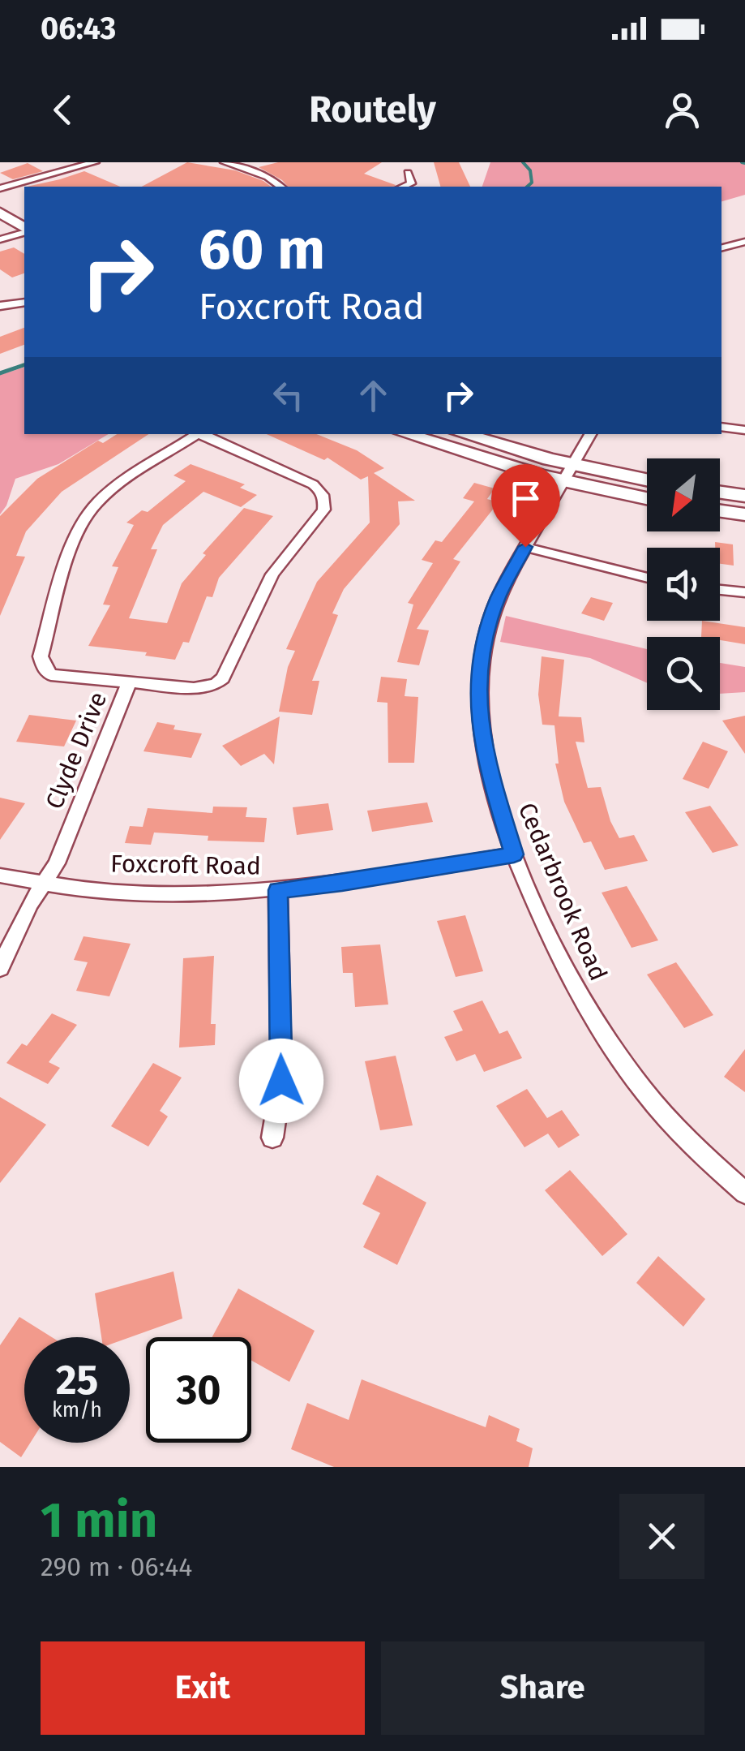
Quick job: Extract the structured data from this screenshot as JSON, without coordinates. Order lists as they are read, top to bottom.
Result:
{
  "streets": {
    "street": ["Clyde Drive", "Foxcroft Road", "Cedarbrook Road"]
  },
  "crossings": [
    ["Clyde Drive", "Foxcroft Road"],
    ["Foxcroft Road", "Cedarbrook Road"]
  ],
  "north": "bottom left",
  "page": {
    "status": "06:43",
    "header": "Routely",
    "turn": ["60 m", "Foxcroft Road"],
    "speed": "25 km/h",
    "limit": "30",
    "heading": ["1 min", "290 m · 06:44"],
    "buttons": ["Exit", "Share"]
  }
}
